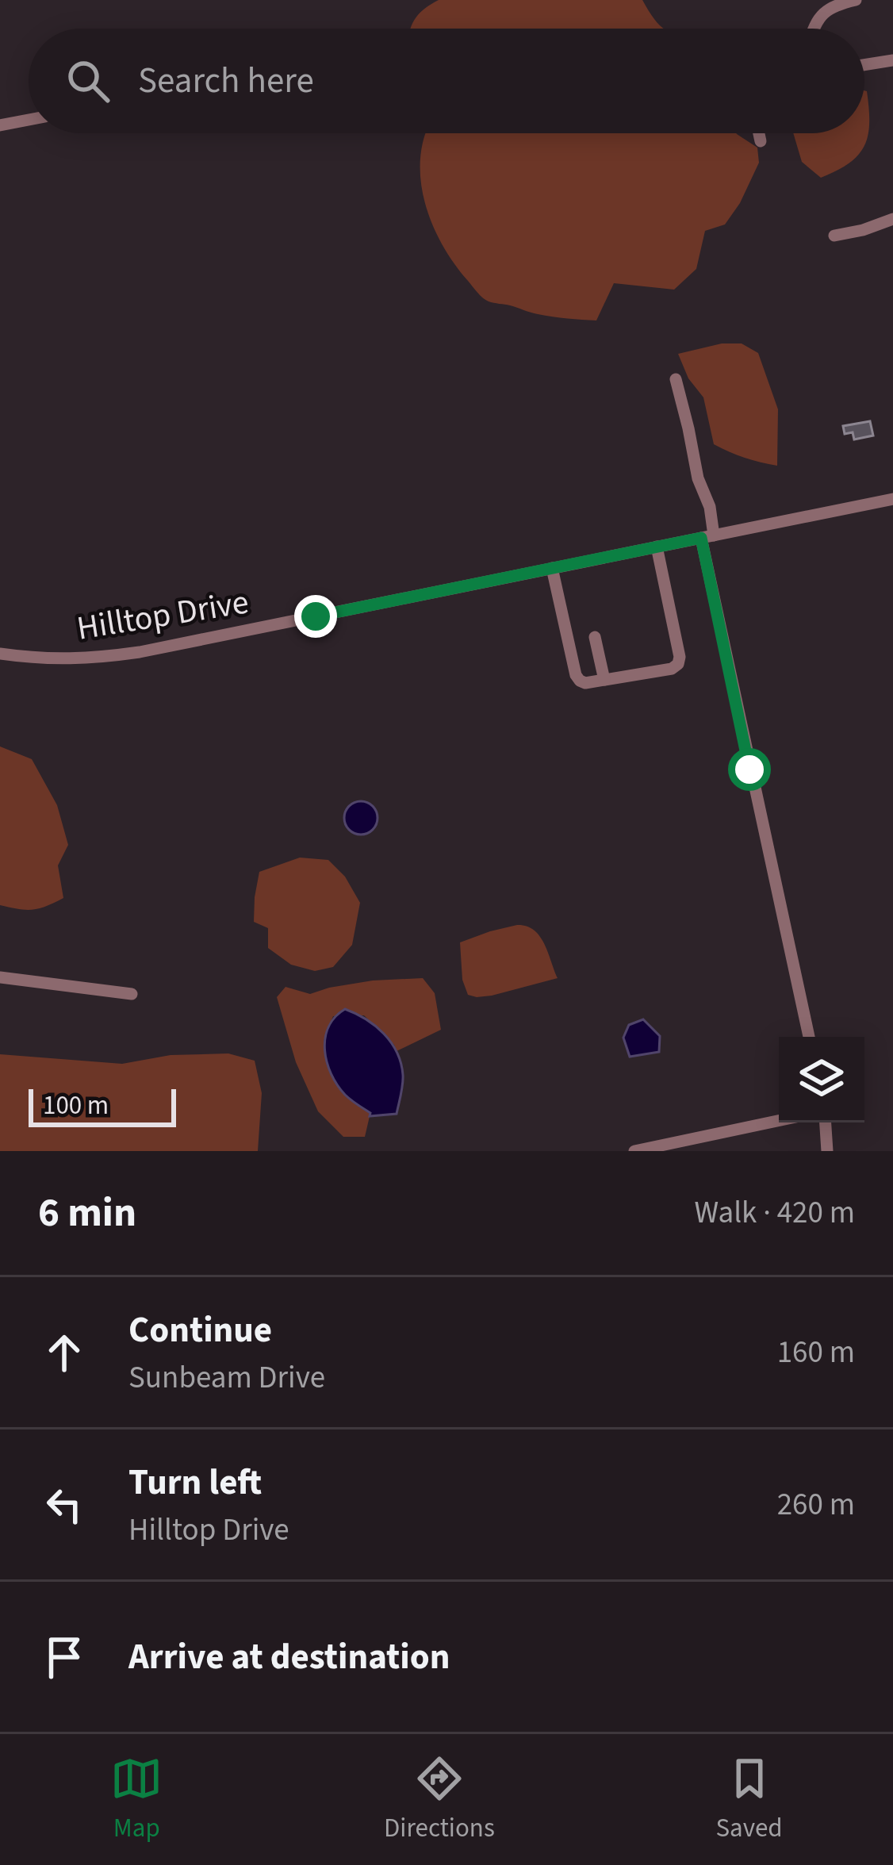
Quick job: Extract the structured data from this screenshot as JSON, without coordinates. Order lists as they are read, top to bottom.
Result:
{
  "streets": {
    "street": ["Hilltop Drive"]
  },
  "scale_bar": "100 m",
  "page": {
    "search": "Search here",
    "scale": "100 m",
    "heading": ["6 min", "Walk · 420 m"],
    "list": [
      ["Continue", "Sunbeam Drive", "160 m"],
      ["Turn left", "Hilltop Drive", "260 m"],
      "Arrive at destination"
    ],
    "nav": ["Map", "Directions", "Saved"]
  }
}
